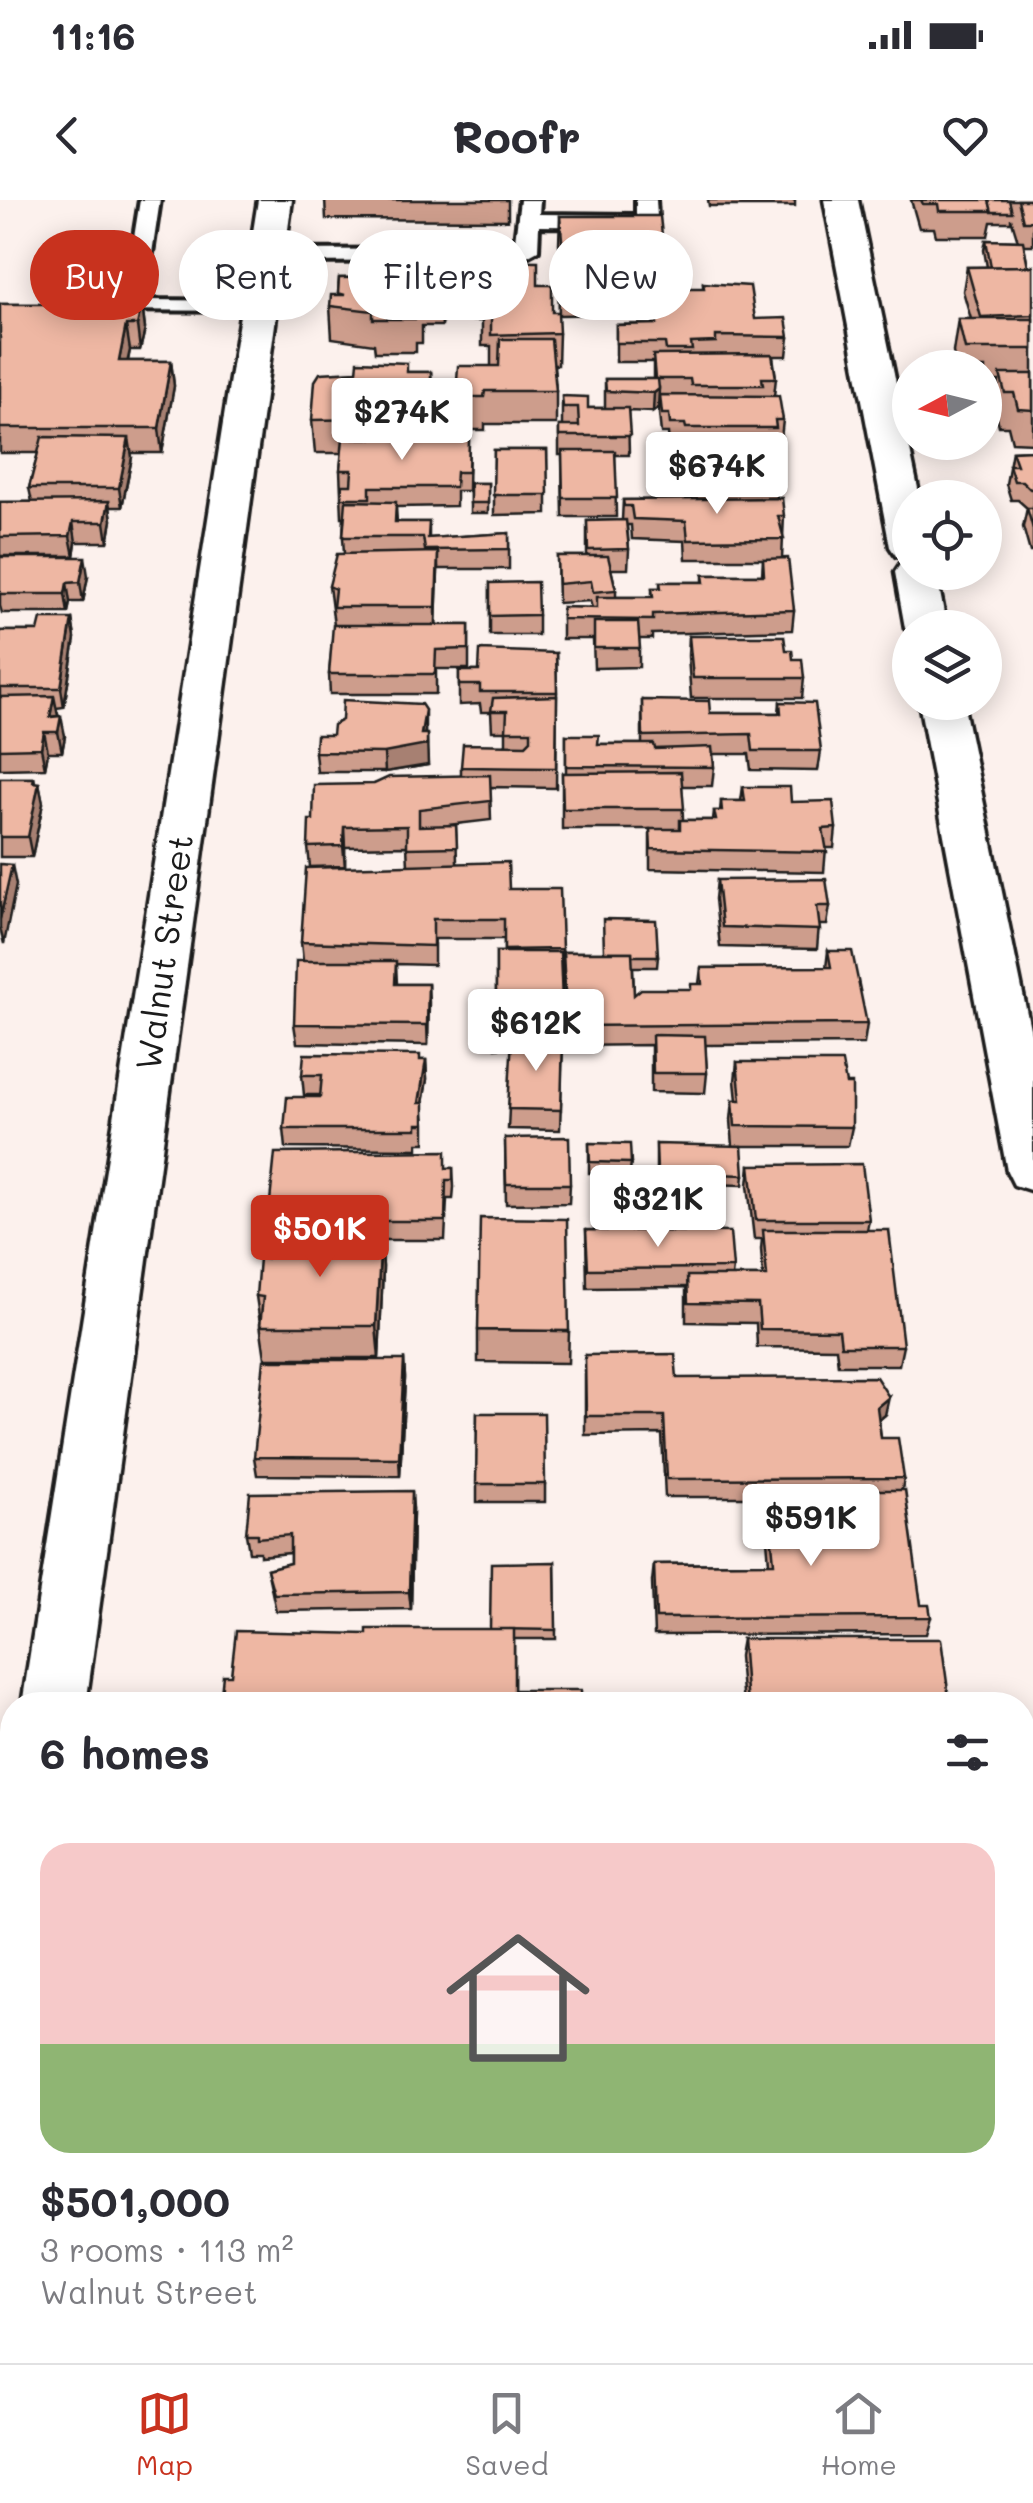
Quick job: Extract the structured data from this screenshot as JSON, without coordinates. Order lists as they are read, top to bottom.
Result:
{
  "streets": {
    "street": ["Walnut Street"]
  },
  "north": "left",
  "page": {
    "status": "11:16",
    "header": "Roofr",
    "chip": [
      "Buy",
      "Rent",
      "Filters",
      "New"
    ],
    "price": [
      "$274K",
      "$674K",
      "$612K",
      "$321K",
      "$501K",
      "$591K"
    ],
    "heading": "6 homes",
    "list": [
      {
        "name": "$501,000",
        "note": "3 rooms · 113 m² · Walnut Street"
      }
    ],
    "tabs": ["Map", "Saved", "Home"]
  }
}
